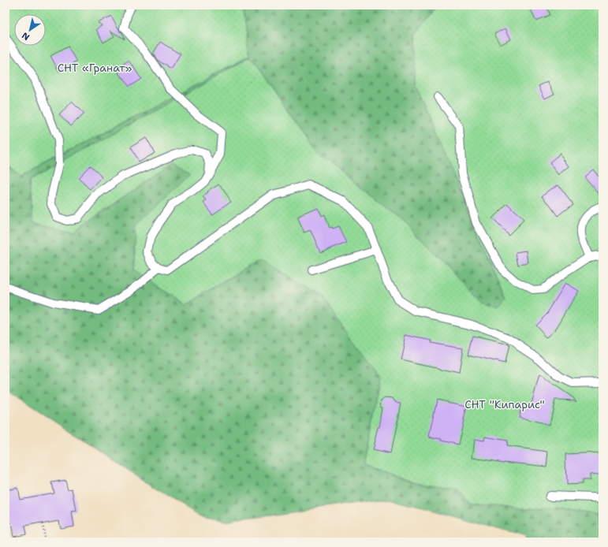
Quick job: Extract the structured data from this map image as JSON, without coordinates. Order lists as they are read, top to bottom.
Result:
{
  "parks": ["СНТ «Гранат»", "СНТ \"Кипарис\""],
  "north": "bottom left"
}
